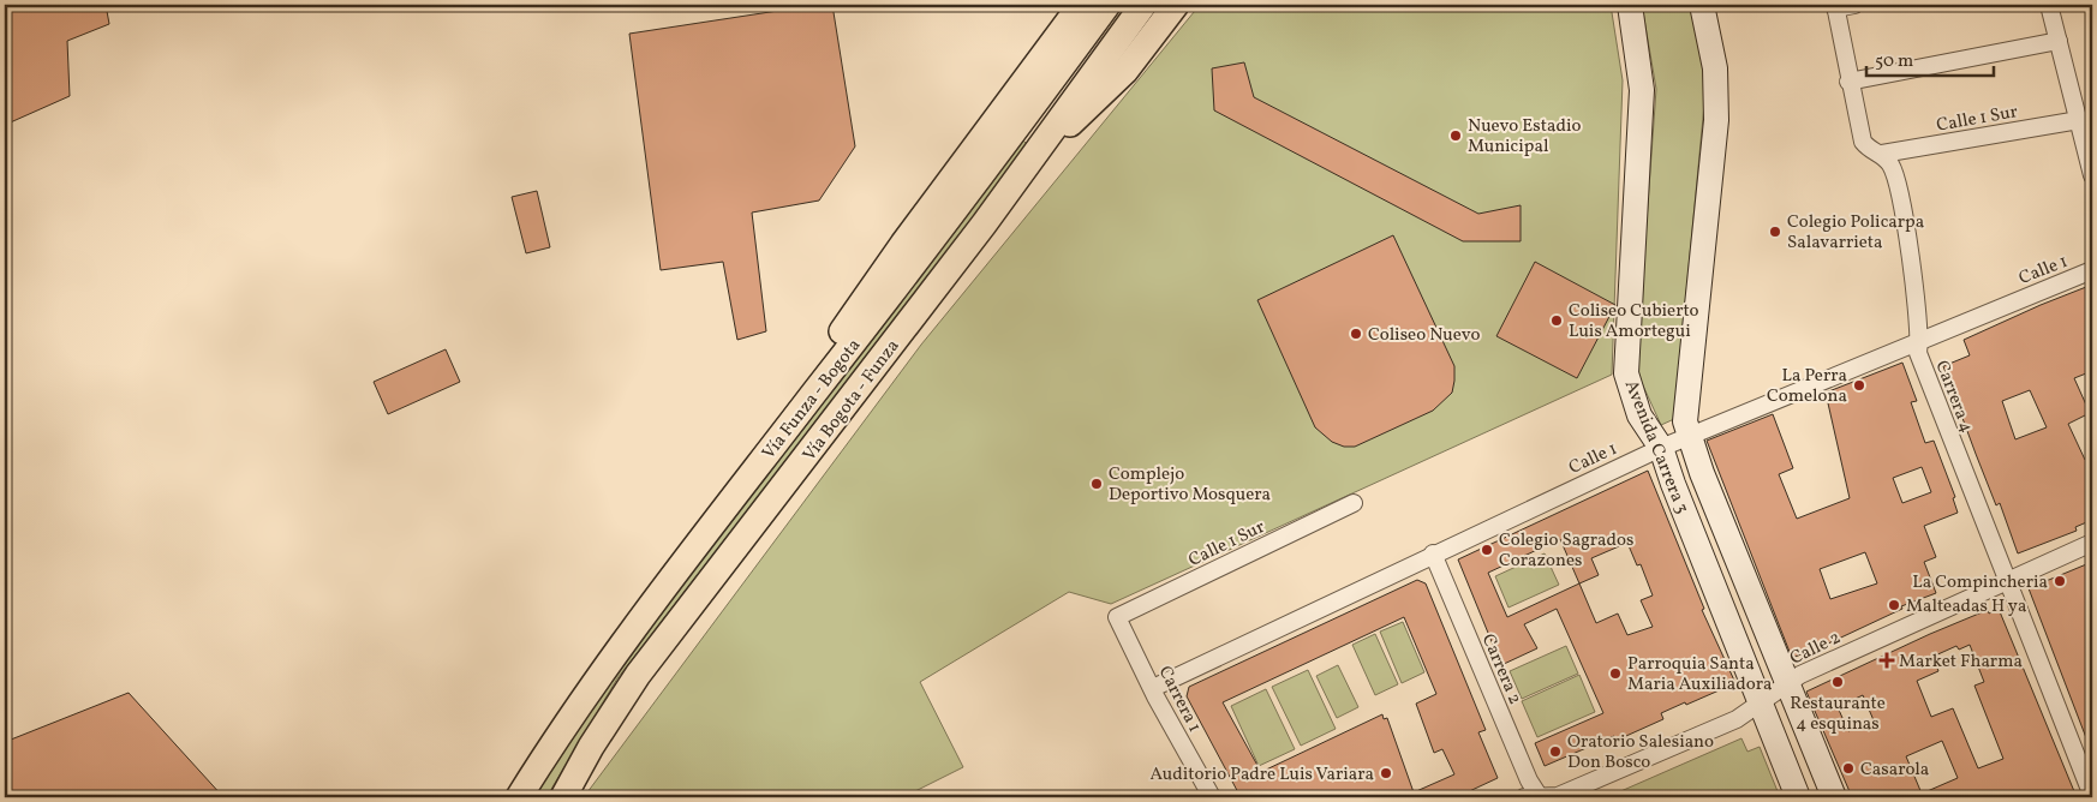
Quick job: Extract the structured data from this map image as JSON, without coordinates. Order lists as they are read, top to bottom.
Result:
{
  "streets": {
    "main road": ["Vía Funza - Bogota", "Vía Bogota - Funza", "Avenida Carrera 3"],
    "street": [
      "Calle 1 Sur",
      "Calle 1",
      "Carrera 4",
      "Calle 2",
      "Carrera 2",
      "Carrera 1"
    ]
  },
  "crossings": [
    ["Calle 1 Sur", "Carrera 4"],
    ["Calle 1 Sur", "Carrera 1"],
    ["Calle 1", "Carrera 4"],
    ["Calle 1", "Avenida Carrera 3"],
    ["Calle 1", "Carrera 2"],
    ["Calle 1", "Carrera 1"],
    ["Carrera 4", "Calle 2"],
    ["Avenida Carrera 3", "Calle 2"],
    ["Calle 2", "Carrera 2"]
  ],
  "places": {
    "other": [
      "Nuevo Estadio Municipal",
      "Colegio Policarpa Salavarrieta",
      "Coliseo Cubierto Luis Amortegui",
      "Coliseo Nuevo",
      "La Perra Comelona",
      "Complejo Deportivo Mosquera",
      "Colegio Sagrados Corazones",
      "La Compincheria",
      "Malteadas H ya",
      "Parroquia Santa Maria Auxiliadora",
      "Restaurante 4 esquinas",
      "Oratorio Salesiano Don Bosco",
      "Casarola",
      "Auditorio Padre Luis Variara"
    ],
    "health": ["Market Fharma"]
  },
  "scale_bar": "50 m"
}
